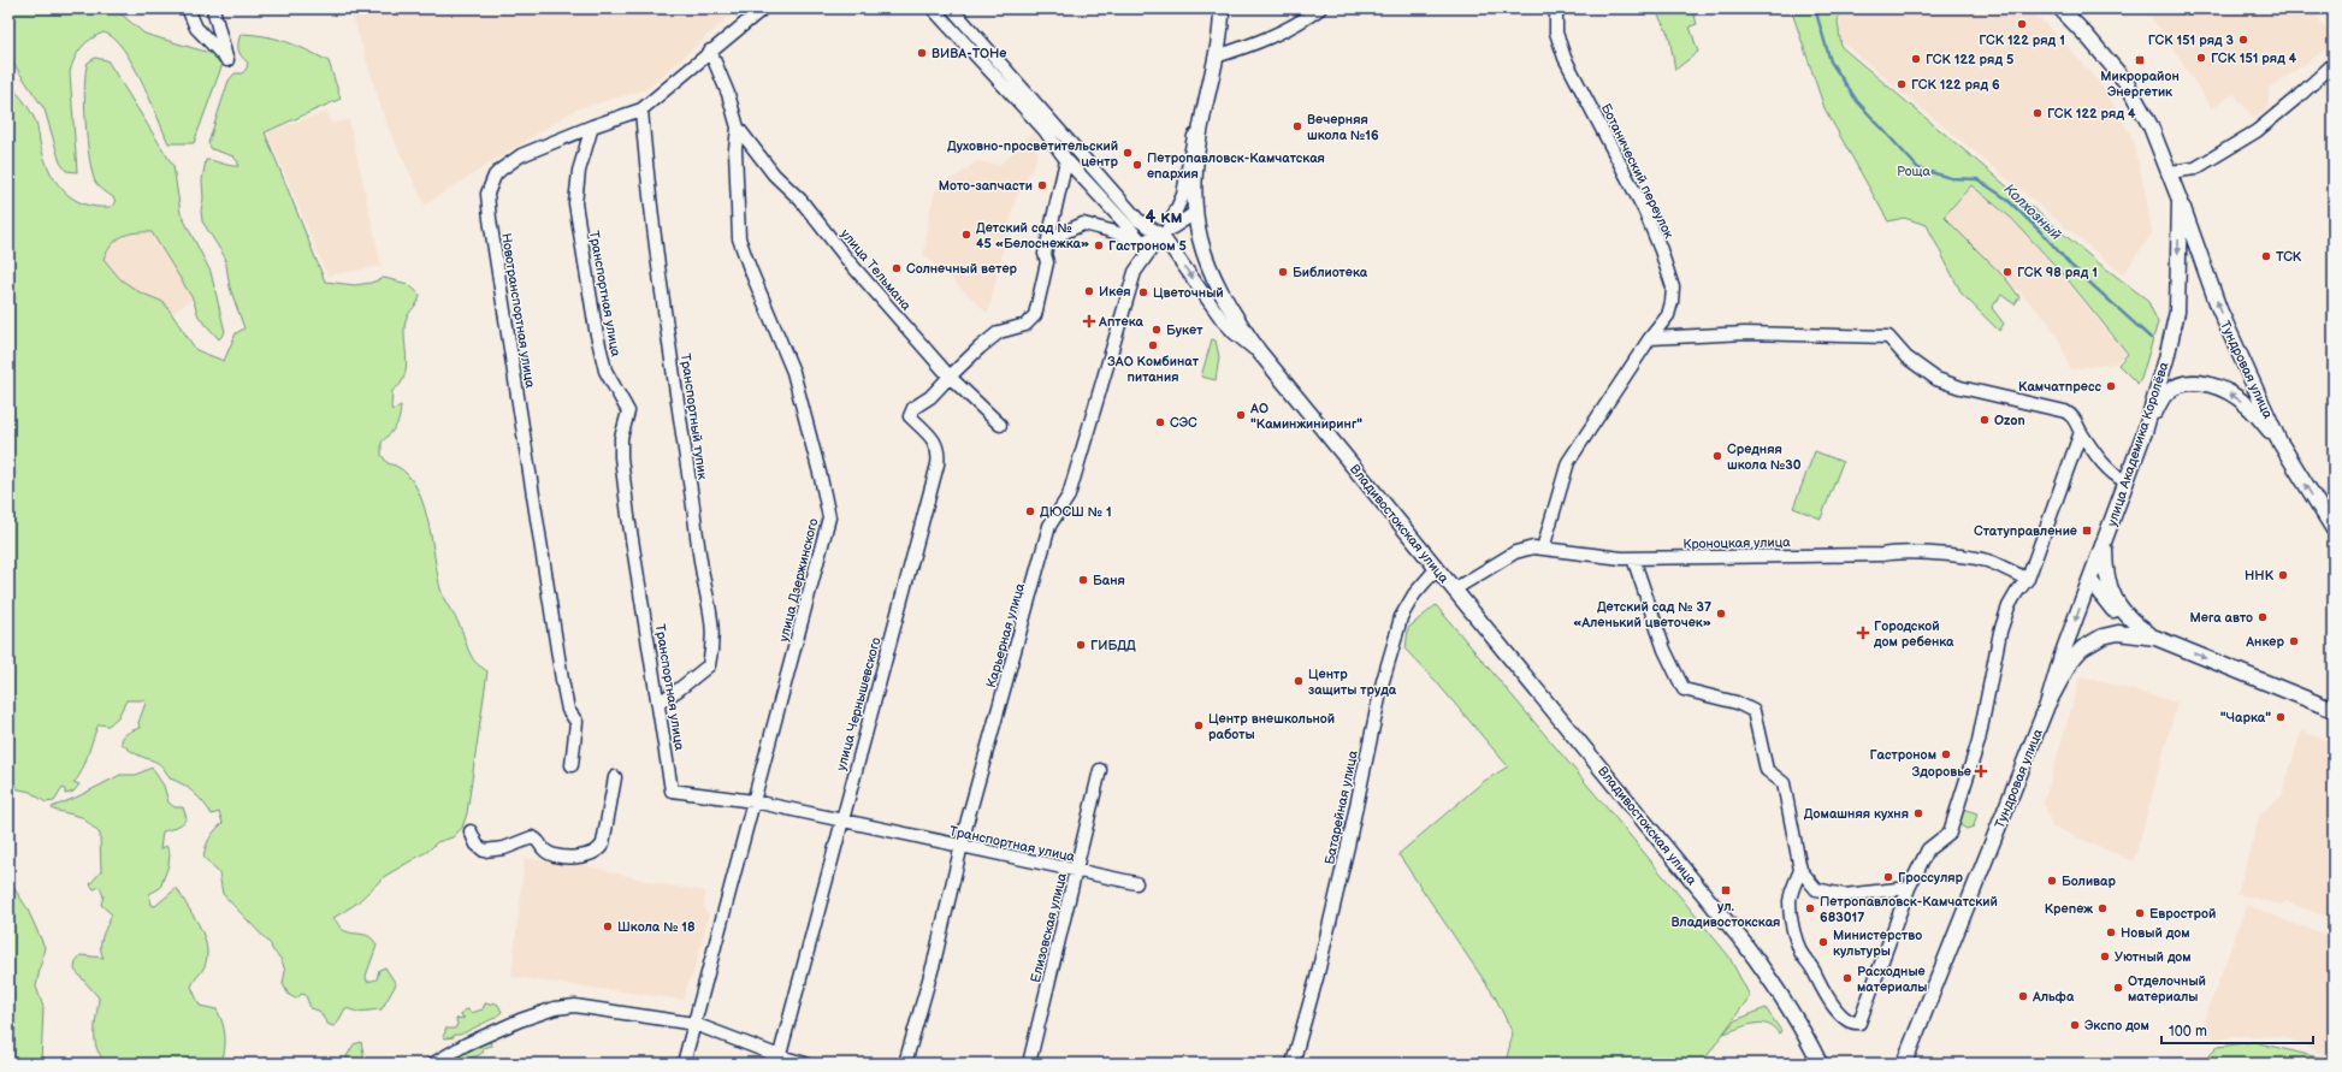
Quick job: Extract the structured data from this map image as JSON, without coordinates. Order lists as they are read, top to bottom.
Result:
{
  "streets": {
    "main road": ["Тундровая улица", "улица Академика Королёва", "Владивостокская улица"],
    "street": [
      "Ботанический переулок",
      "улица Тельмана",
      "Транспортная улица",
      "Новотранспортная улица",
      "Транспортный тупик",
      "Кроноцкая улица",
      "улица Дзержинского",
      "Карьерная улица",
      "улица Чернышевского",
      "Батарейная улица",
      "Елизовская улица"
    ]
  },
  "crossings": [
    ["Ботанический переулок", "Кроноцкая улица"],
    ["улица Тельмана", "улица Дзержинского"],
    ["улица Тельмана", "улица Чернышевского"],
    ["Транспортная улица", "Новотранспортная улица"],
    ["Транспортная улица", "Транспортный тупик"],
    ["Транспортная улица", "улица Дзержинского"],
    ["Транспортная улица", "Карьерная улица"],
    ["Транспортная улица", "улица Чернышевского"],
    ["Транспортная улица", "Елизовская улица"],
    ["Новотранспортная улица", "Транспортный тупик"],
    ["Новотранспортная улица", "улица Дзержинского"],
    ["Тундровая улица", "улица Академика Королёва"],
    ["Владивостокская улица", "Кроноцкая улица"],
    ["Владивостокская улица", "Карьерная улица"],
    ["Владивостокская улица", "Батарейная улица"]
  ],
  "one_way": ["улица Академика Королёва"],
  "districts": ["4 км"],
  "water": ["Колхозный"],
  "parks": ["Роща"],
  "places": {
    "other": [
      "ГСК 122 ряд 1",
      "ГСК 151 ряд 3",
      "ВИВА-ТОНе",
      "ГСК 151 ряд 4",
      "ГСК 122 ряд 5",
      "ГСК 122 ряд 6",
      "ГСК 122 ряд 4",
      "Вечерняя школа №16",
      "Духовно-просветительский центр",
      "Петропавловск-Камчатская епархия",
      "Мото-запчасти",
      "Детский сад № 45 «Белоснежка»",
      "Гастроном 5",
      "ТСК",
      "Солнечный ветер",
      "Библиотека",
      "ГСК 98 ряд 1",
      "Икея",
      "Цветочный",
      "Букет",
      "ЗАО Комбинат питания",
      "Камчатпресс",
      "АО \"Каминжиниринг\"",
      "Ozon",
      "СЭС",
      "Средняя школа №30",
      "ДЮСШ № 1",
      "ННК",
      "Баня",
      "Детский сад № 37 «Аленький цветочек»",
      "Мега авто",
      "Анкер",
      "ГИБДД",
      "Центр защиты труда",
      "\"Чарка\"",
      "Центр внешкольной работы",
      "Гастроном",
      "Домашняя кухня",
      "Гроссуляр",
      "Боливар",
      "Петропавловск-Камчатский 683017",
      "Крепеж",
      "Еврострой",
      "Школа № 18",
      "Новый дом",
      "Министерство культуры",
      "Уютный дом",
      "Расходные материалы",
      "Отделочный материалы",
      "Альфа",
      "Экспо дом"
    ],
    "transit": ["Микрорайон Энергетик", "Статуправление", "ул. Владивостокская"],
    "health": ["Аптека", "Городской дом ребенка", "Здоровье"]
  },
  "scale_bar": "100 m"
}
